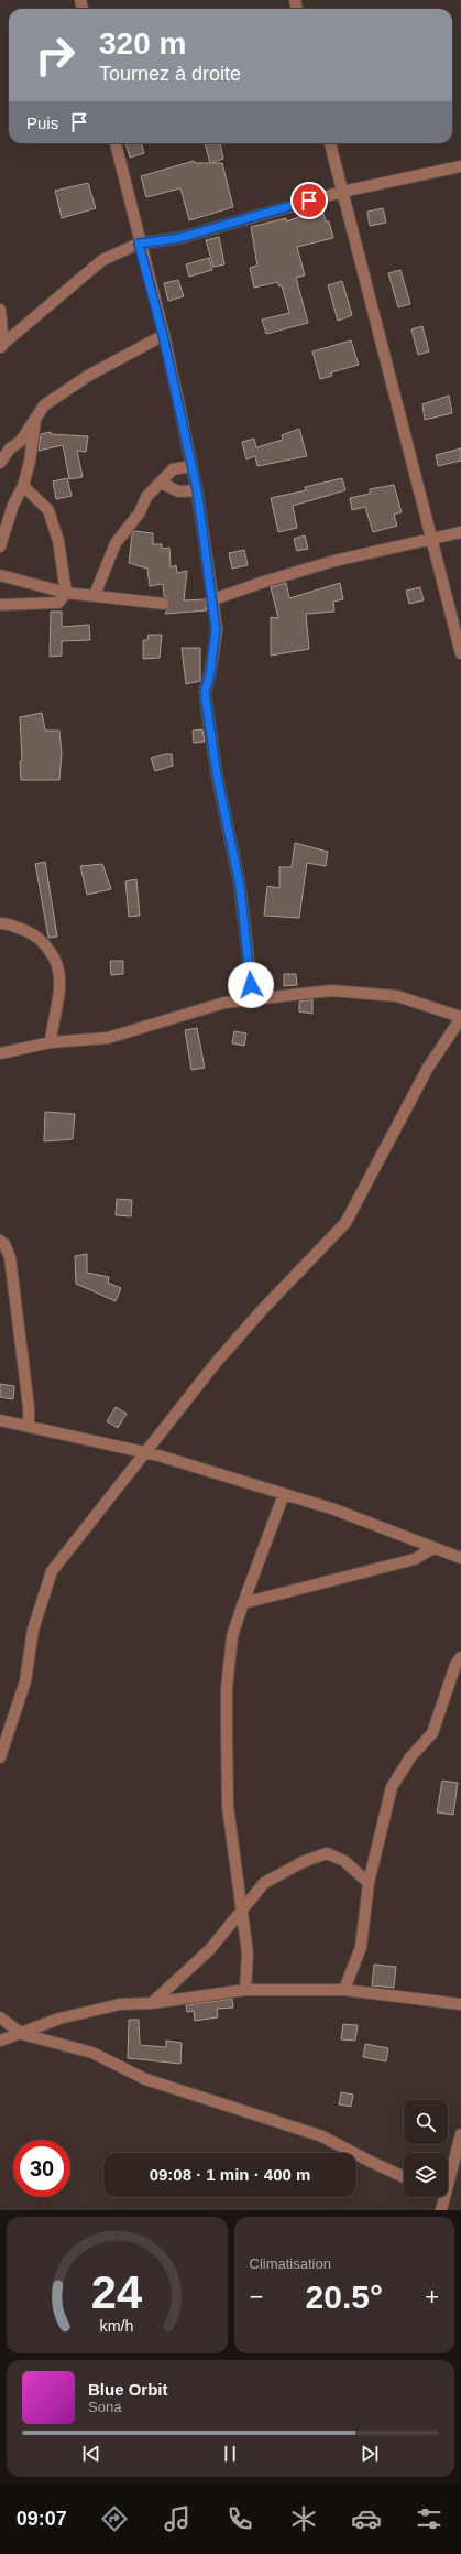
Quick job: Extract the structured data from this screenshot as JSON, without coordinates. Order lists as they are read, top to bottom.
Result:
{
  "page": {
    "turn": ["320 m", "Tournez à droite"],
    "then": "Puis",
    "limit": "30",
    "trip": "09:08 · 1 min · 400 m",
    "tile": "Climatisation",
    "heat": ["−", "20.5°", "+"],
    "song": ["Blue Orbit", "Sona"],
    "tabs": "09:07",
    "gauge": ["24", "km/h"]
  }
}
